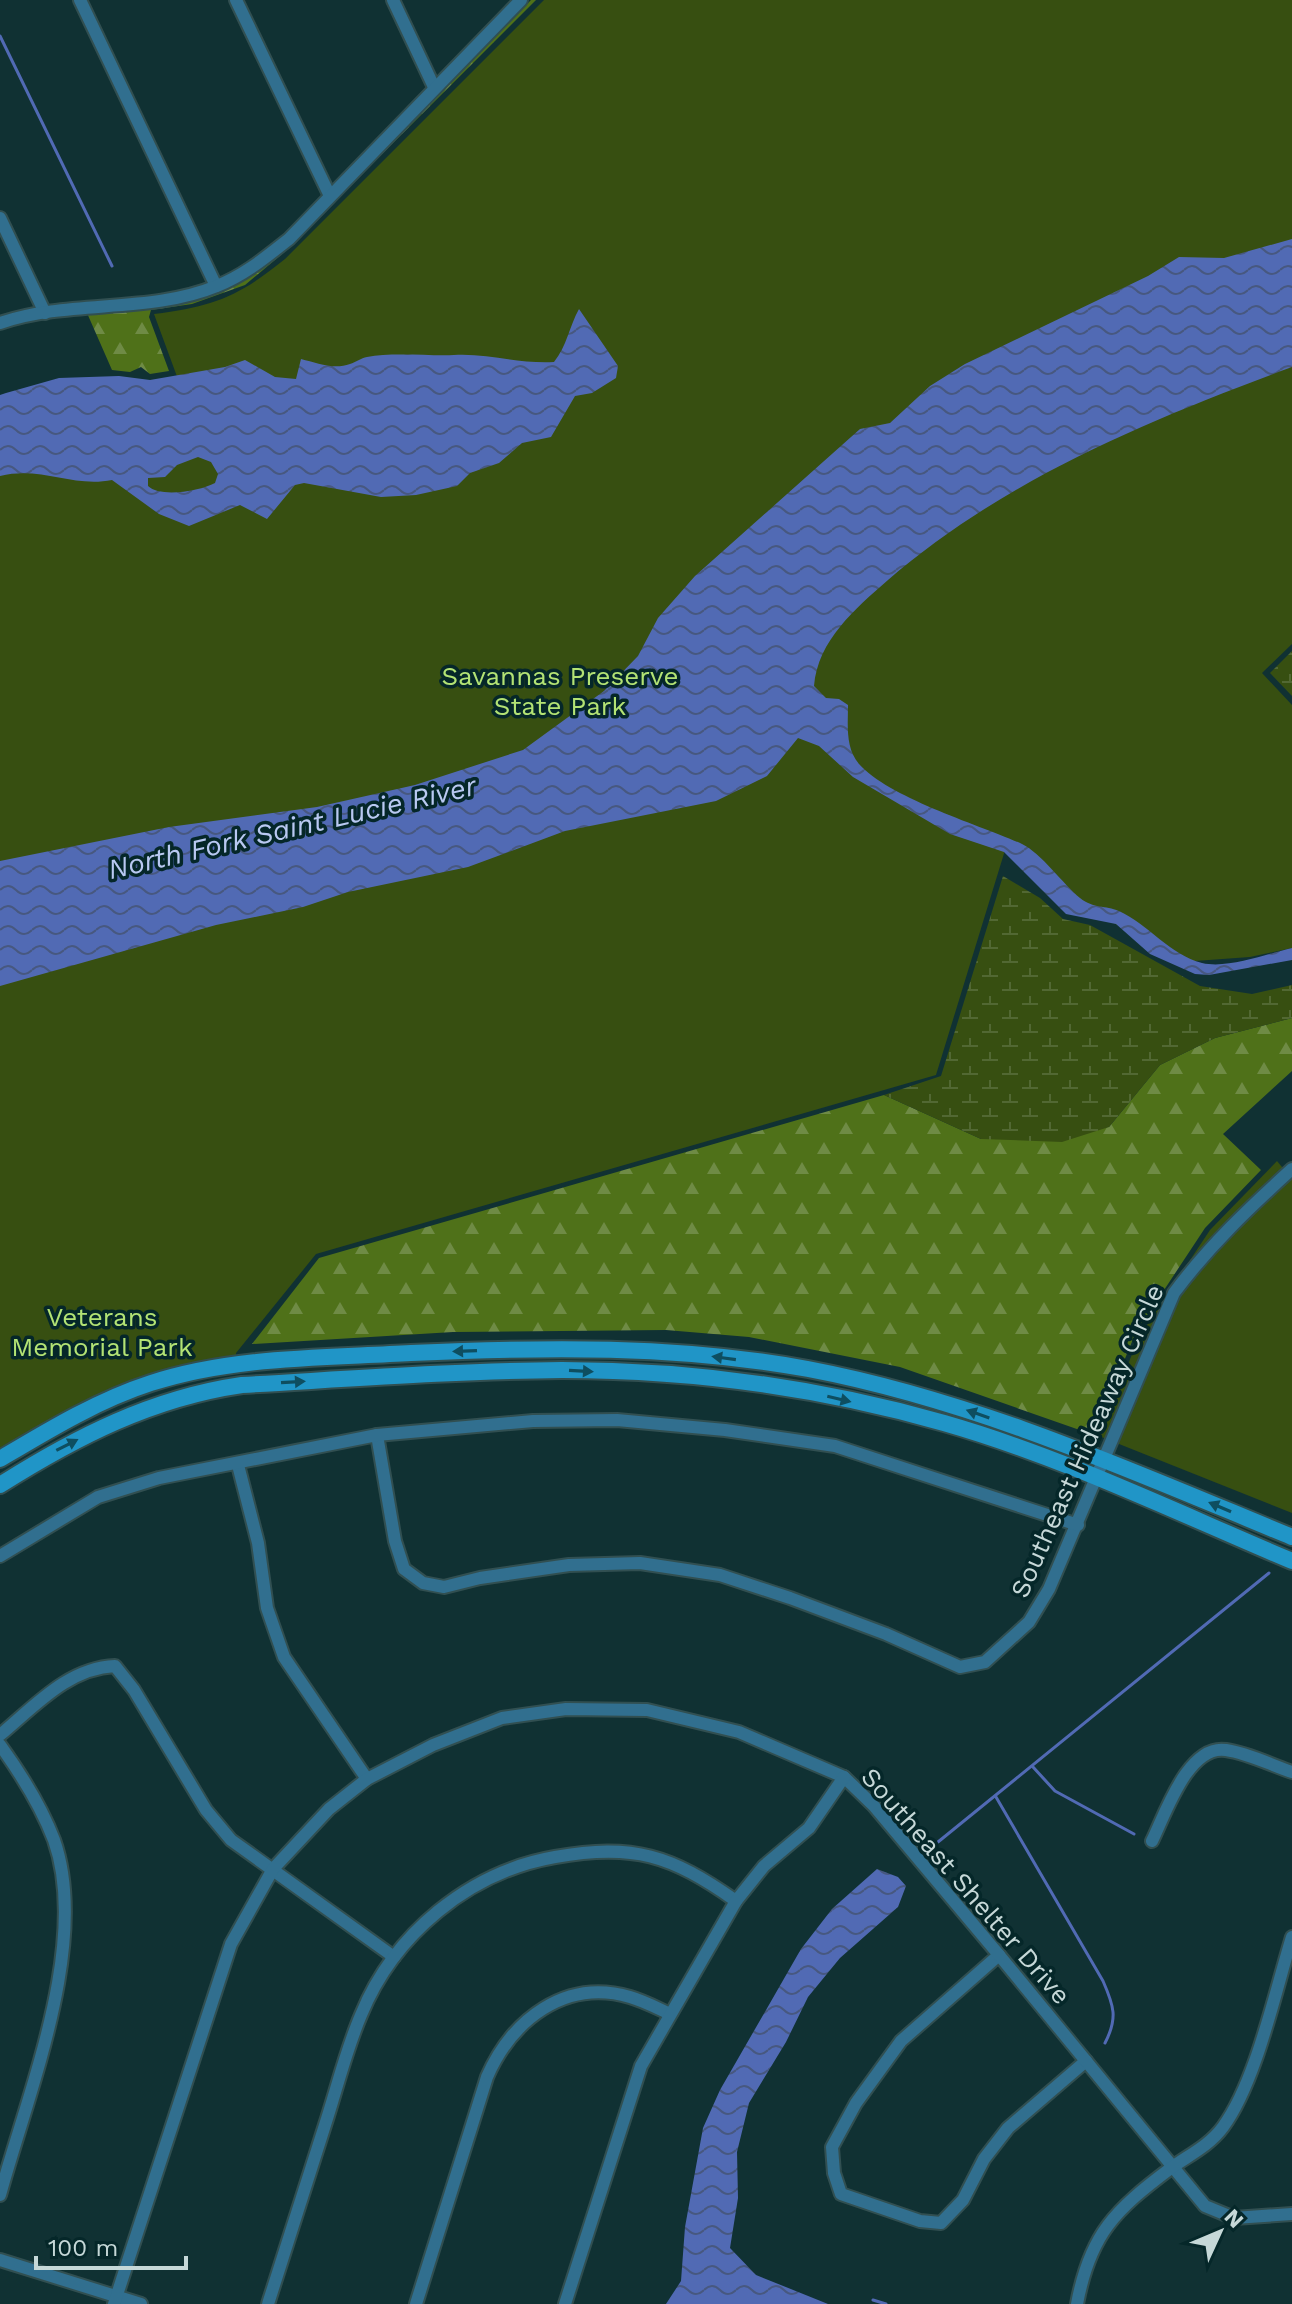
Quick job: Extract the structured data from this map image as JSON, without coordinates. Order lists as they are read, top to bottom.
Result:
{
  "streets": {
    "street": ["Southeast Hideaway Circle", "Southeast Shelter Drive"]
  },
  "water": ["North Fork Saint Lucie River"],
  "parks": ["Savannas Preserve State Park", "Veterans Memorial Park"],
  "scale_bar": "100 m",
  "north": "top right"
}
